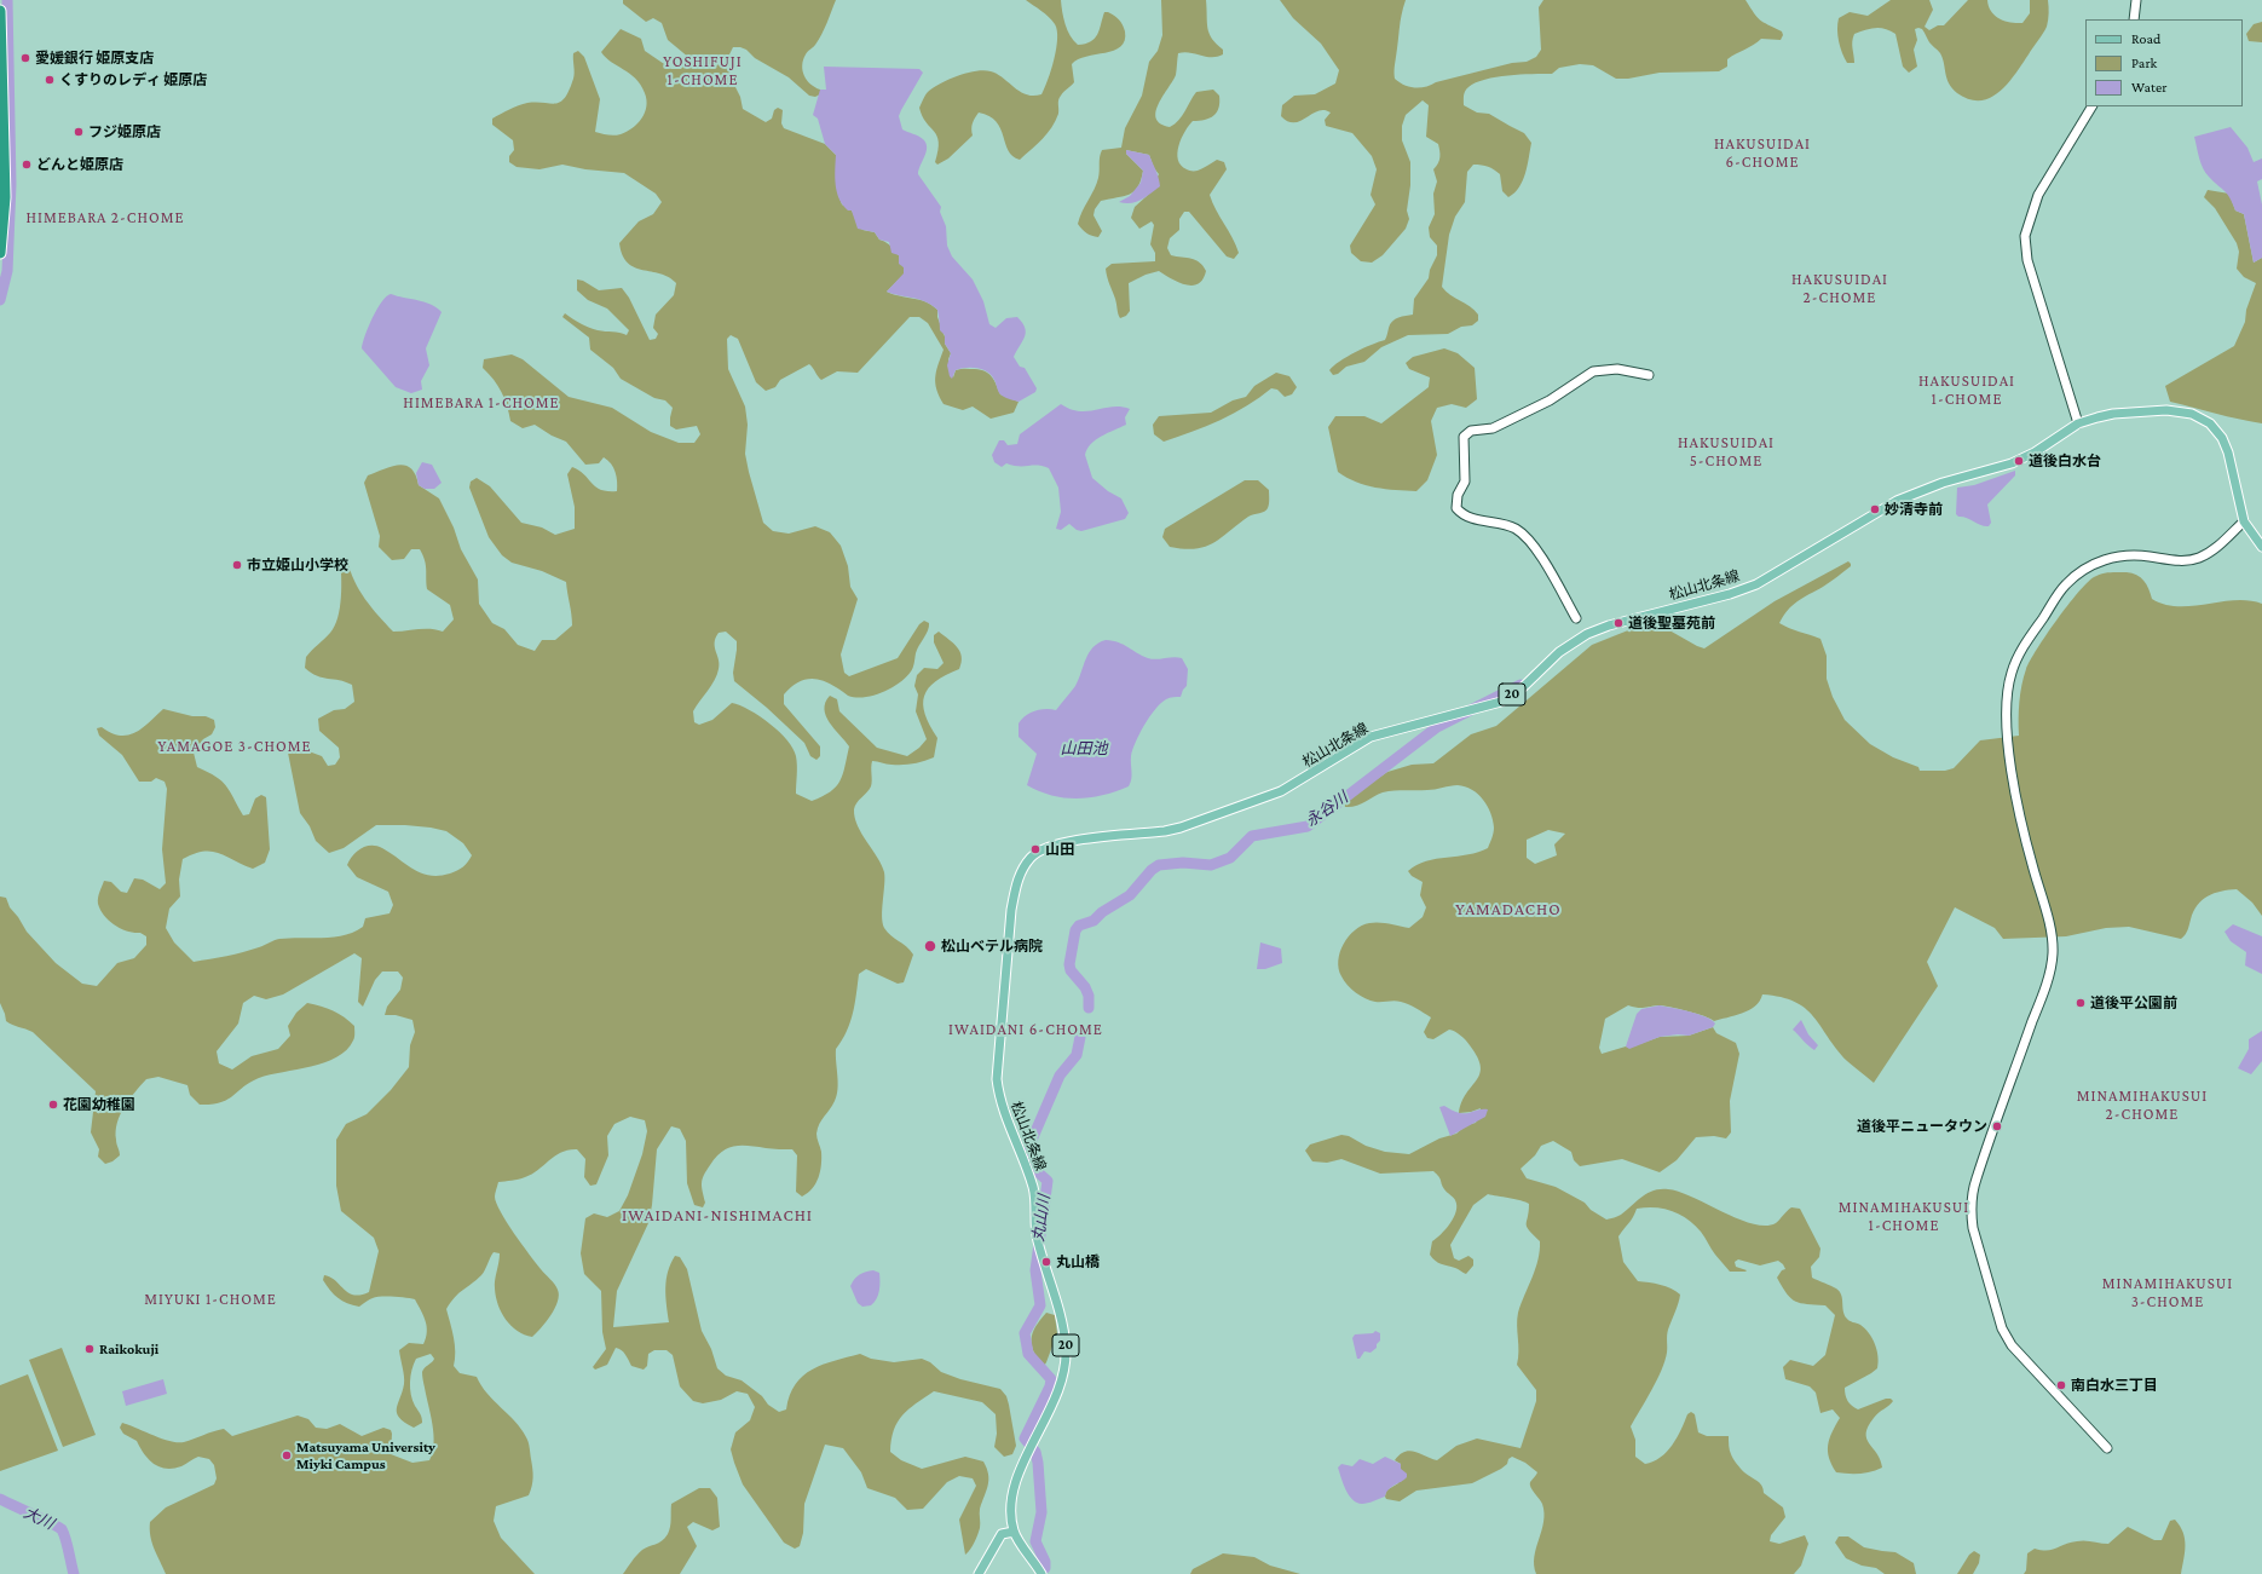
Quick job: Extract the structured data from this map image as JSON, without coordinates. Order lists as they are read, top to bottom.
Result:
{
  "streets": {
    "main road": ["松山北条線", "20"]
  },
  "districts": [
    "YOSHIFUJI 1-CHOME",
    "HAKUSUIDAI 6-CHOME",
    "HIMEBARA 2-CHOME",
    "HAKUSUIDAI 2-CHOME",
    "HAKUSUIDAI 1-CHOME",
    "HIMEBARA 1-CHOME",
    "HAKUSUIDAI 5-CHOME",
    "YAMAGOE 3-CHOME",
    "YAMADACHO",
    "IWAIDANI 6-CHOME",
    "MINAMIHAKUSUI 2-CHOME",
    "MINAMIHAKUSUI 1-CHOME",
    "IWAIDANI-NISHIMACHI",
    "MINAMIHAKUSUI 3-CHOME",
    "MIYUKI 1-CHOME"
  ],
  "water": [
    "山田池",
    "永谷川",
    "丸山川",
    "大川"
  ],
  "places": [
    "愛媛銀行 姫原支店",
    "くすりのレディ 姫原店",
    "フジ姫原店",
    "どんと姫原店",
    "道後白水台",
    "妙清寺前",
    "市立姫山小学校",
    "道後聖墓苑前",
    "山田",
    "松山ベテル病院",
    "道後平公園前",
    "花園幼稚園",
    "道後平ニュータウン",
    "丸山橋",
    "Raikokuji",
    "南白水三丁目",
    "Matsuyama University Miyki Campus"
  ],
  "legend": ["Road", "Park", "Water"]
}
